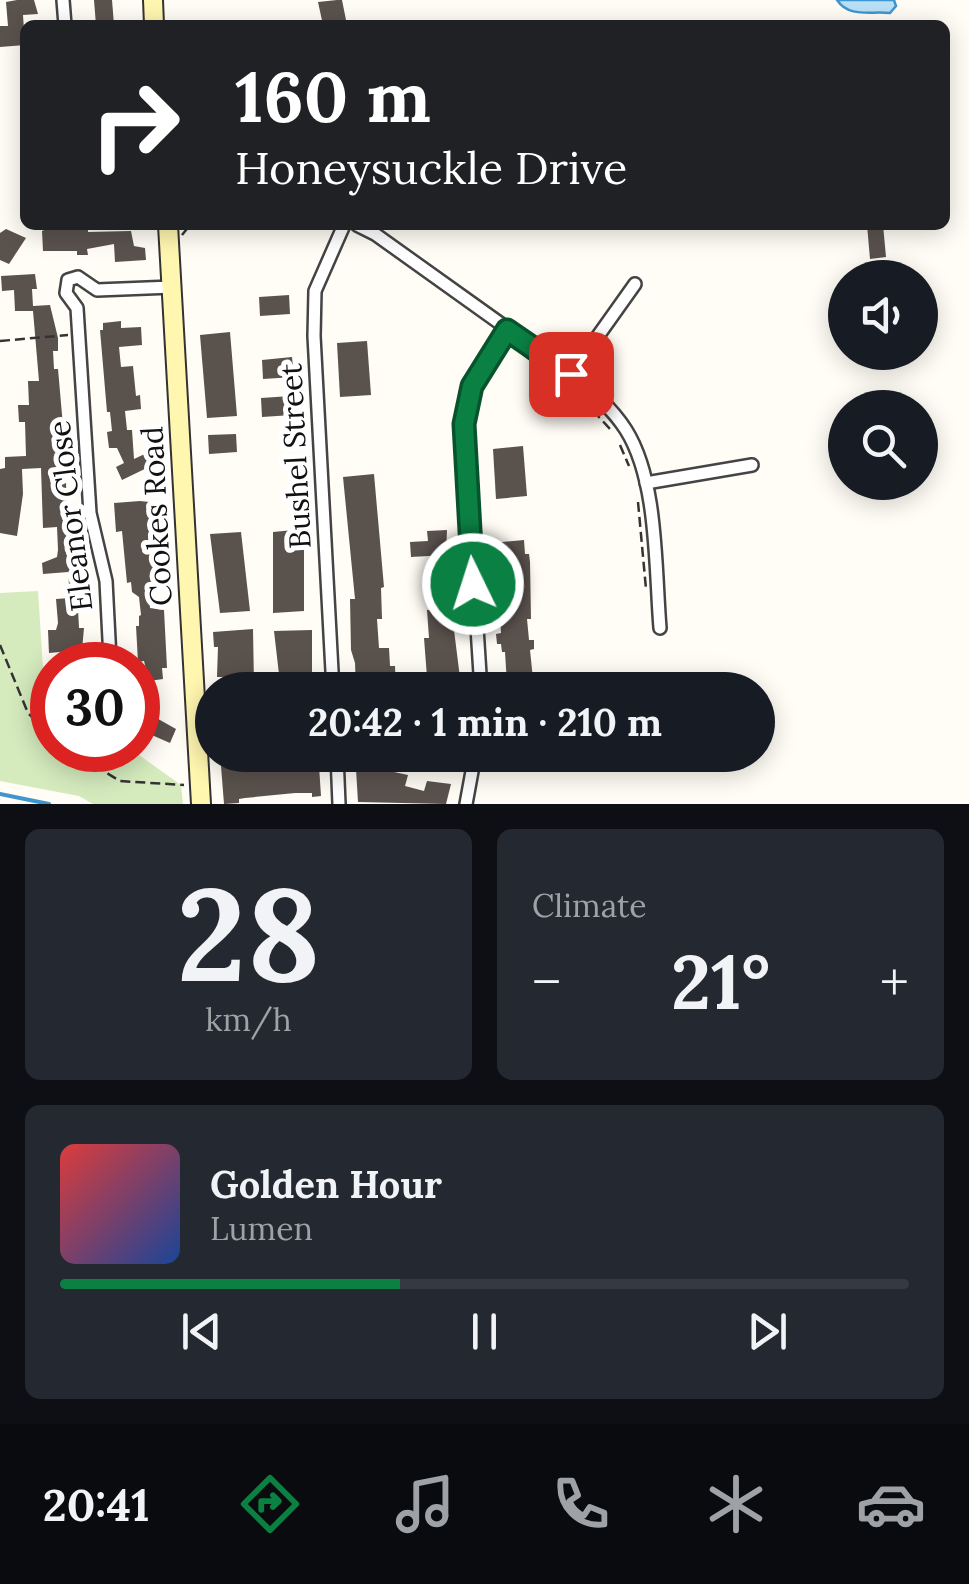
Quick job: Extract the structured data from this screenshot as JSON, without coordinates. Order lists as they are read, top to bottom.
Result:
{
  "streets": {
    "street": ["Bushel Street", "Eleanor Close", "Cookes Road"]
  },
  "crossings": [
    ["Eleanor Close", "Cookes Road"]
  ],
  "page": {
    "turn": ["160 m", "Honeysuckle Drive"],
    "limit": "30",
    "trip": "20:42 · 1 min · 210 m",
    "tile": [
      ["28", "km/h"],
      "Climate"
    ],
    "heat": ["−", "21°", "+"],
    "song": ["Golden Hour", "Lumen"],
    "tabs": "20:41"
  }
}
